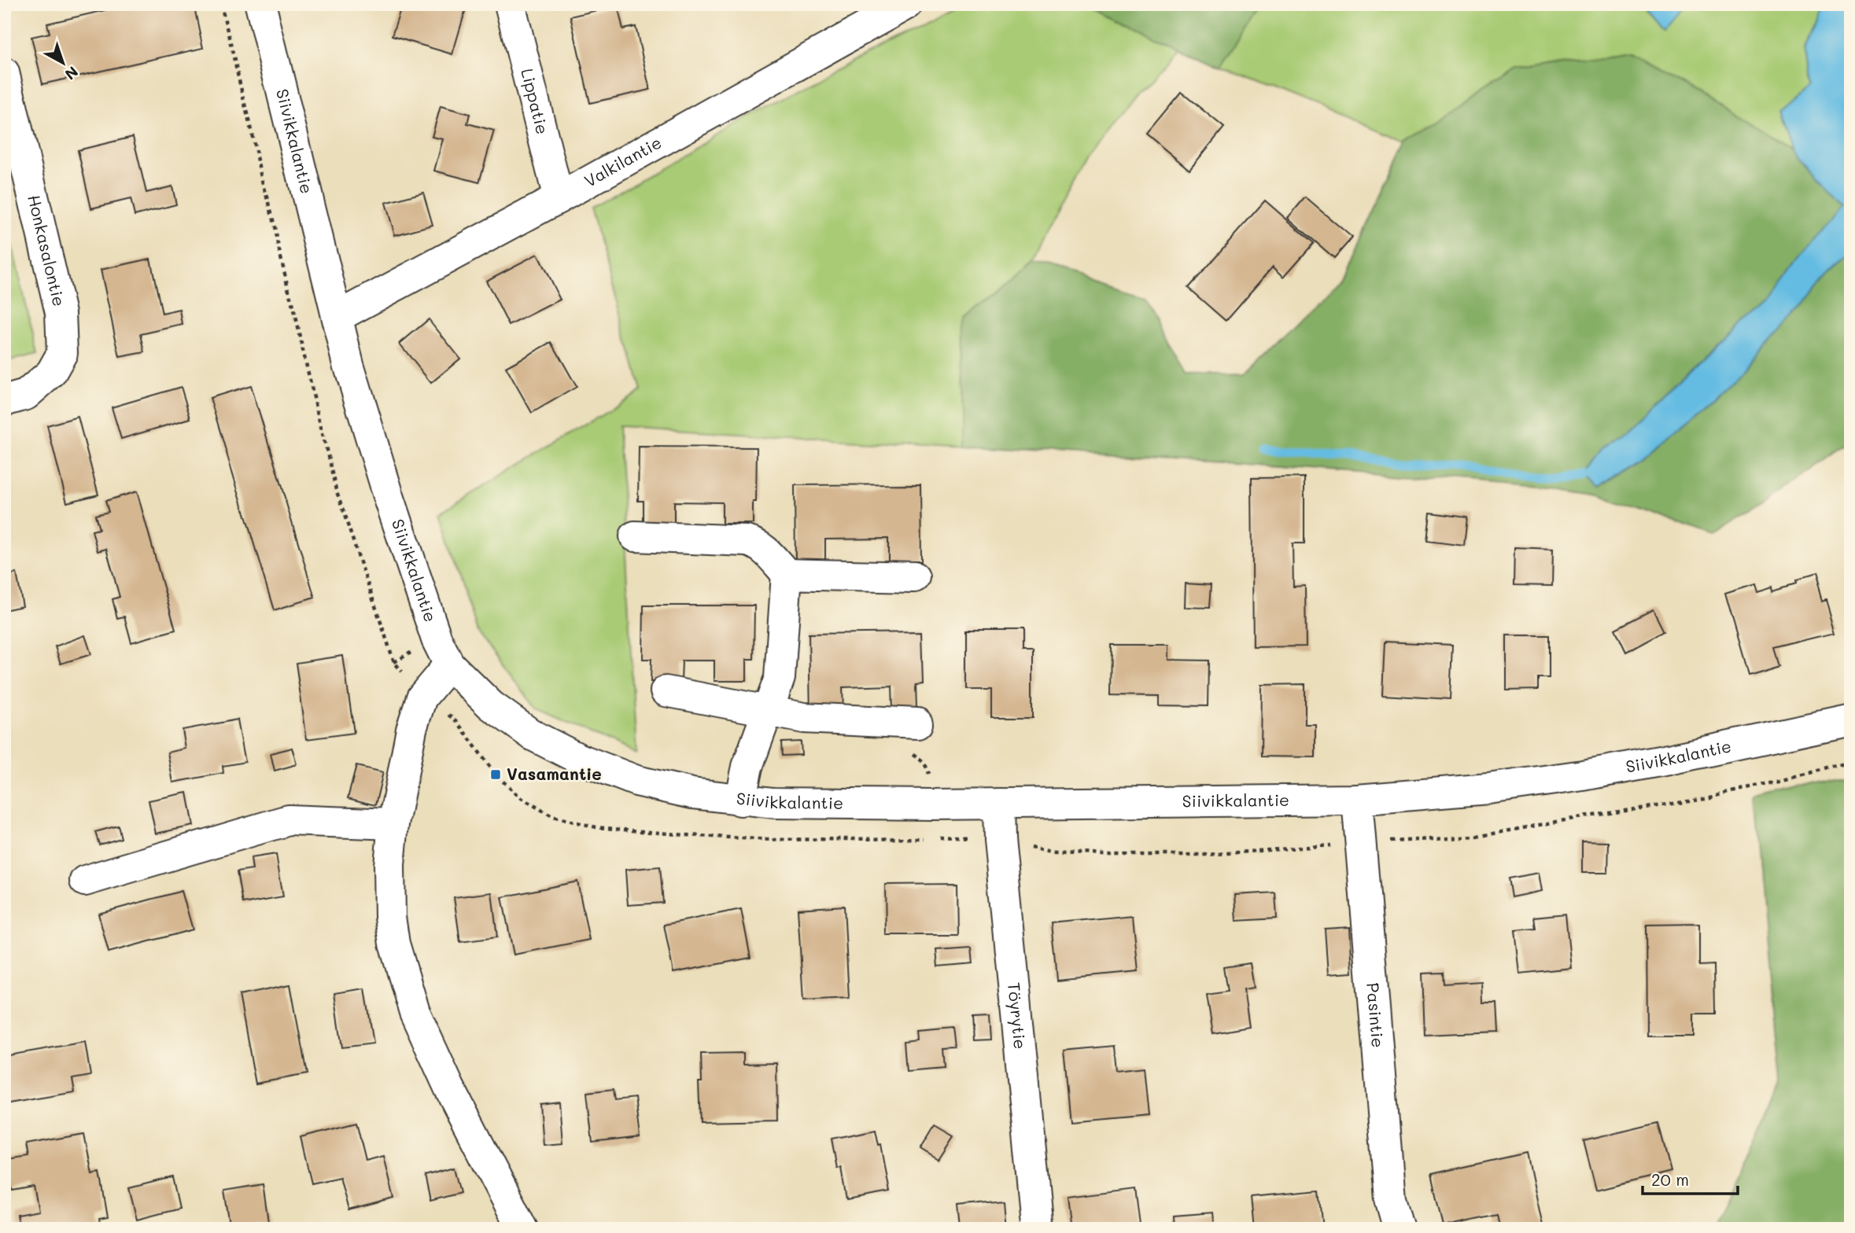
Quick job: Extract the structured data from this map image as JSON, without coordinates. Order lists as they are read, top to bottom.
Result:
{
  "streets": {
    "street": [
      "Lippatie",
      "Siivikkalantie",
      "Valkilantie",
      "Honkasalontie",
      "Pasintie",
      "Töyrytie"
    ]
  },
  "crossings": [
    ["Lippatie", "Valkilantie"],
    ["Siivikkalantie", "Valkilantie"],
    ["Siivikkalantie", "Pasintie"],
    ["Siivikkalantie", "Töyrytie"]
  ],
  "places": {
    "transit": ["Vasamantie"]
  },
  "scale_bar": "20 m",
  "north": "bottom right"
}
